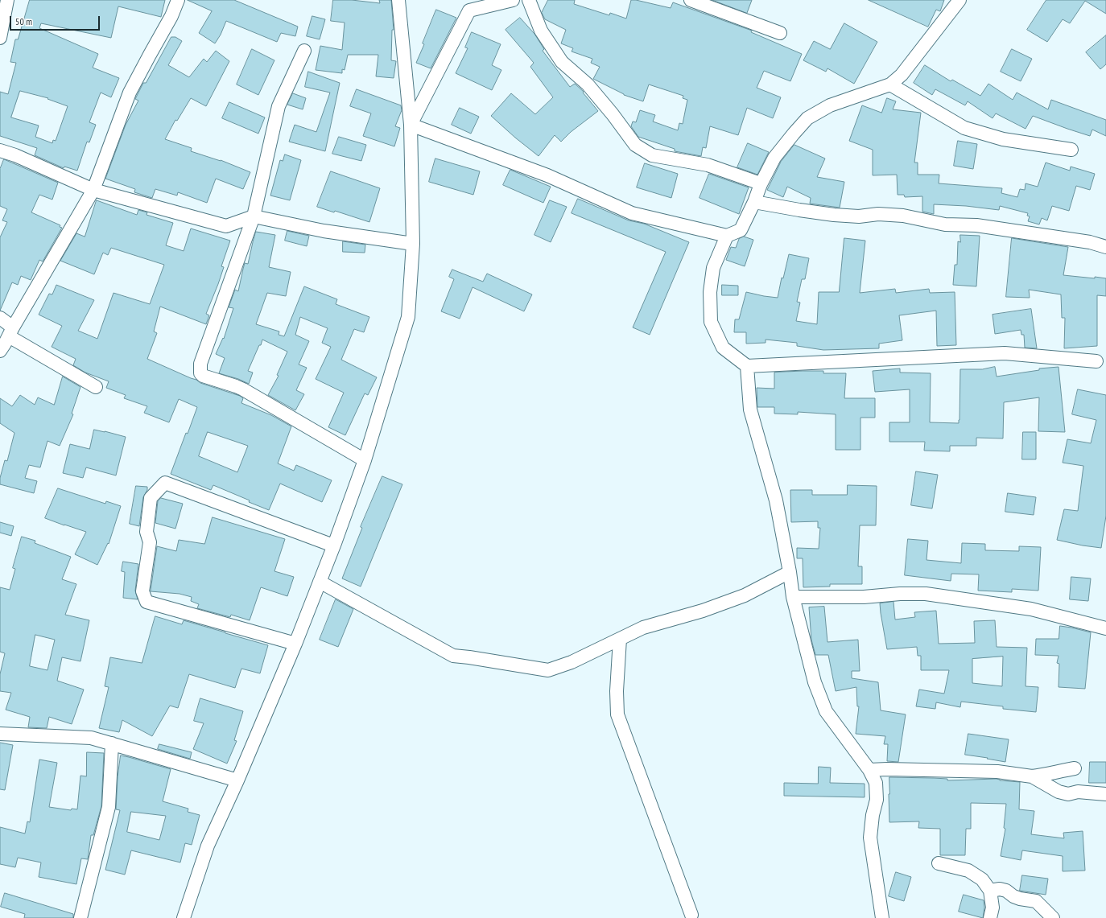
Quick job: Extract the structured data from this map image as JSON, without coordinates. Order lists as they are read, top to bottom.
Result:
{
  "scale_bar": "50 m"
}
